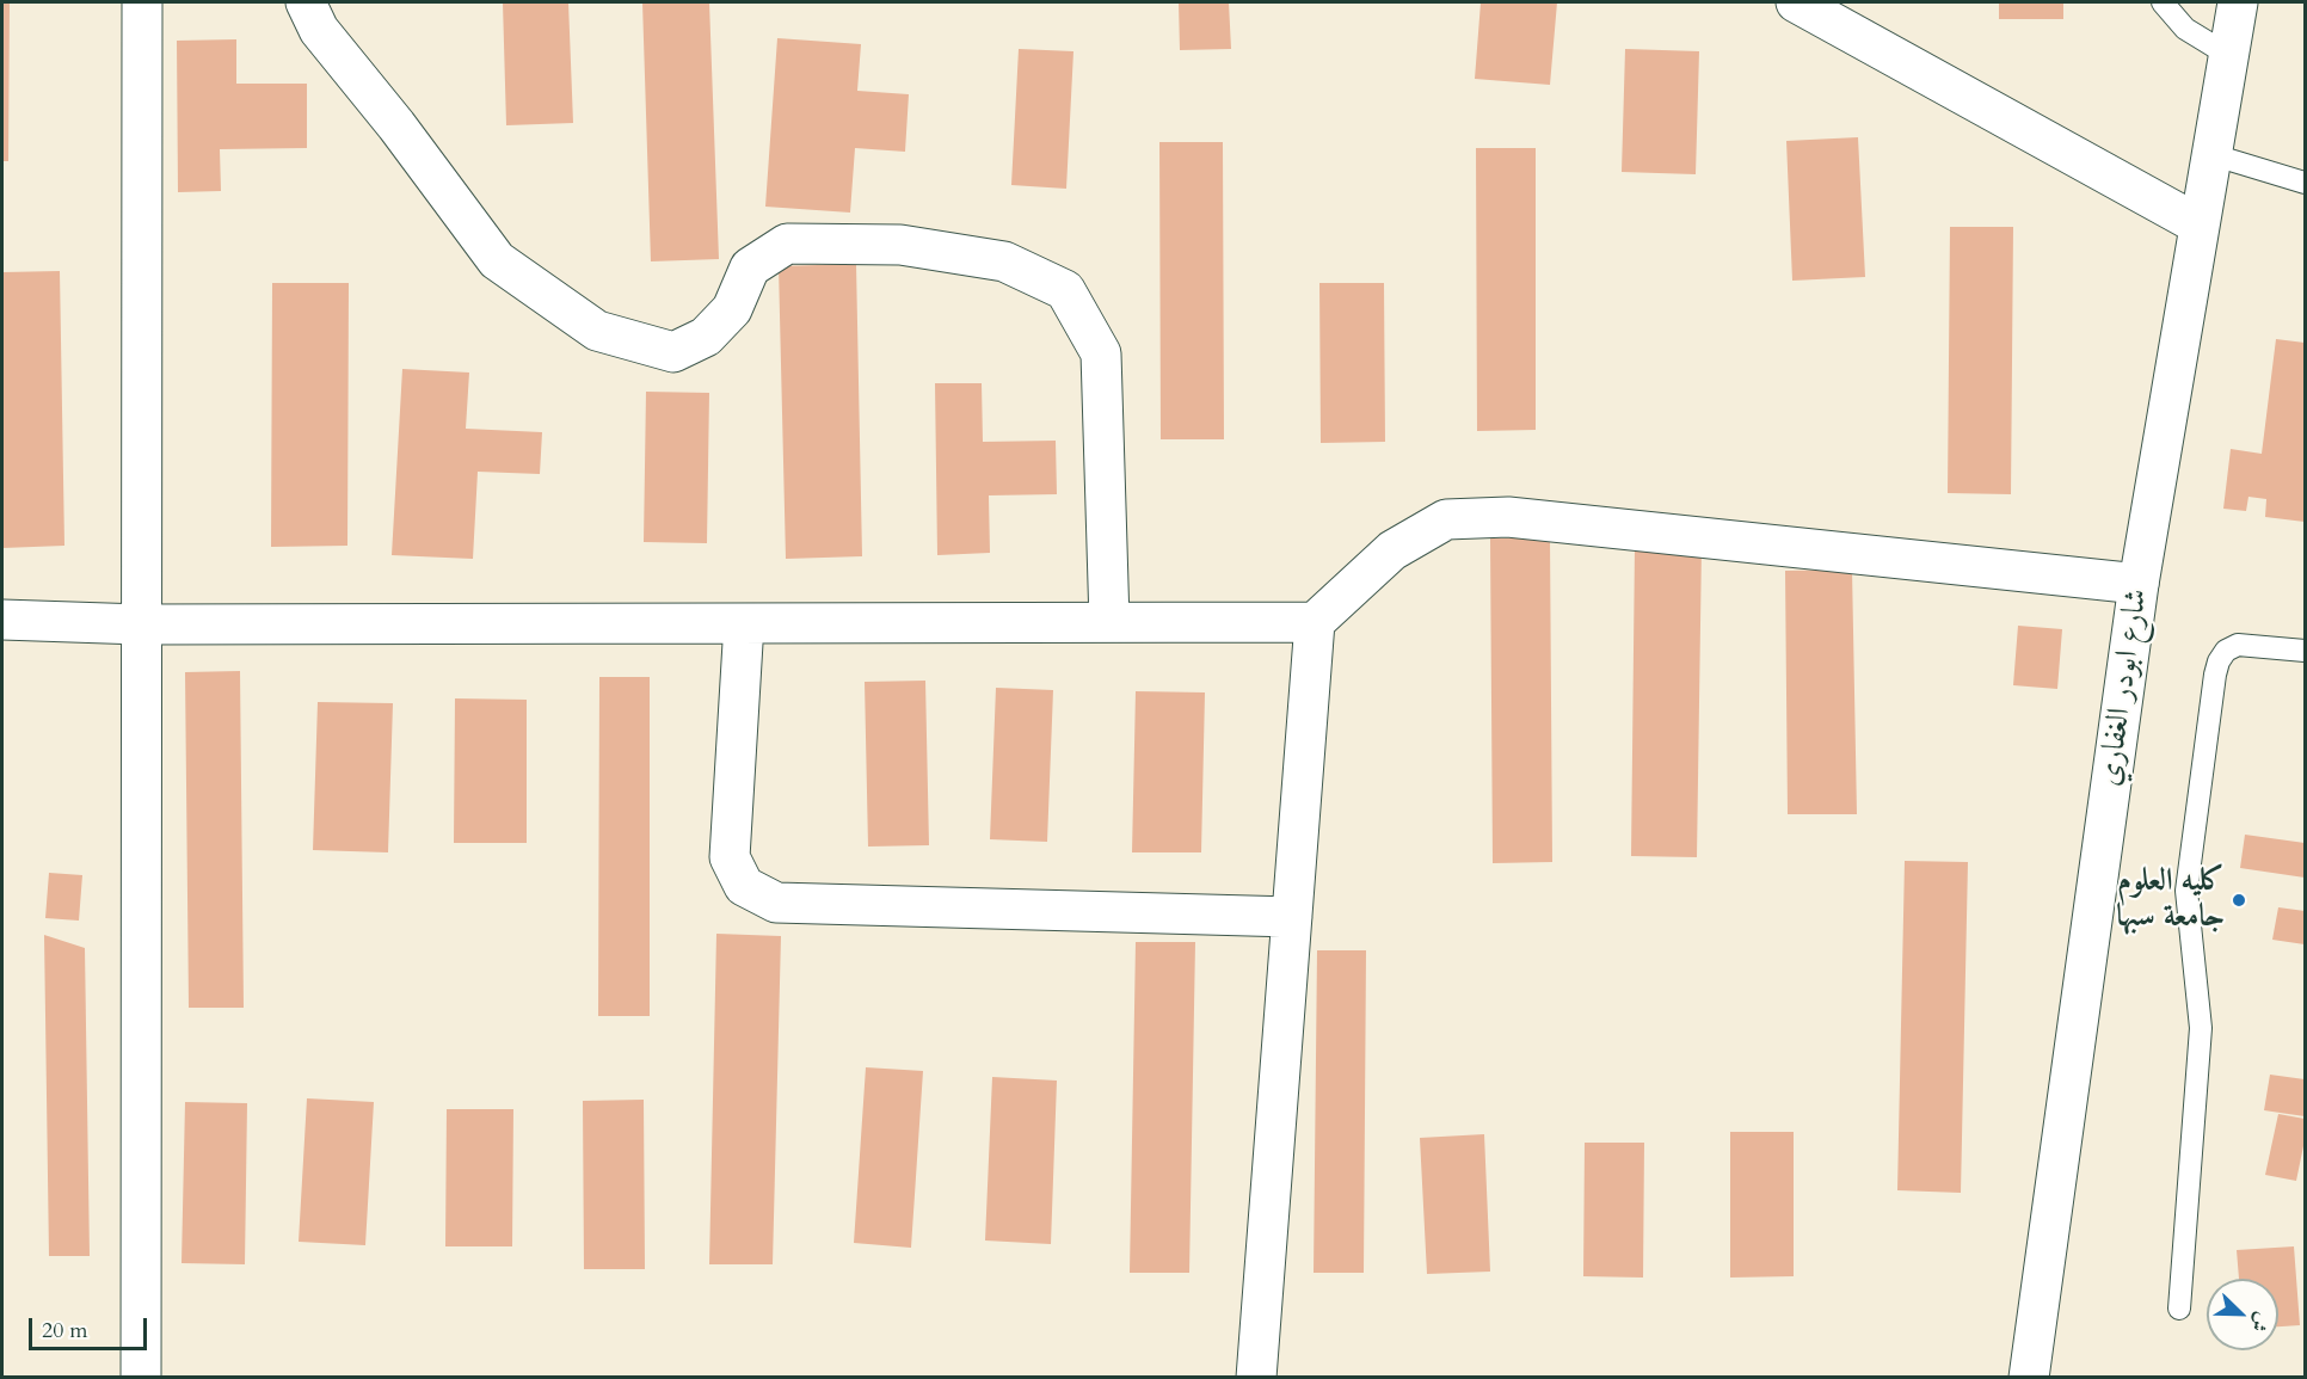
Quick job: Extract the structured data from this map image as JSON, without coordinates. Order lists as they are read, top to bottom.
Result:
{
  "streets": {
    "street": ["شارع ابودر الغفاري"]
  },
  "places": ["كليه العلوم جامعة سبها"],
  "scale_bar": "20 m",
  "north": "bottom right"
}
